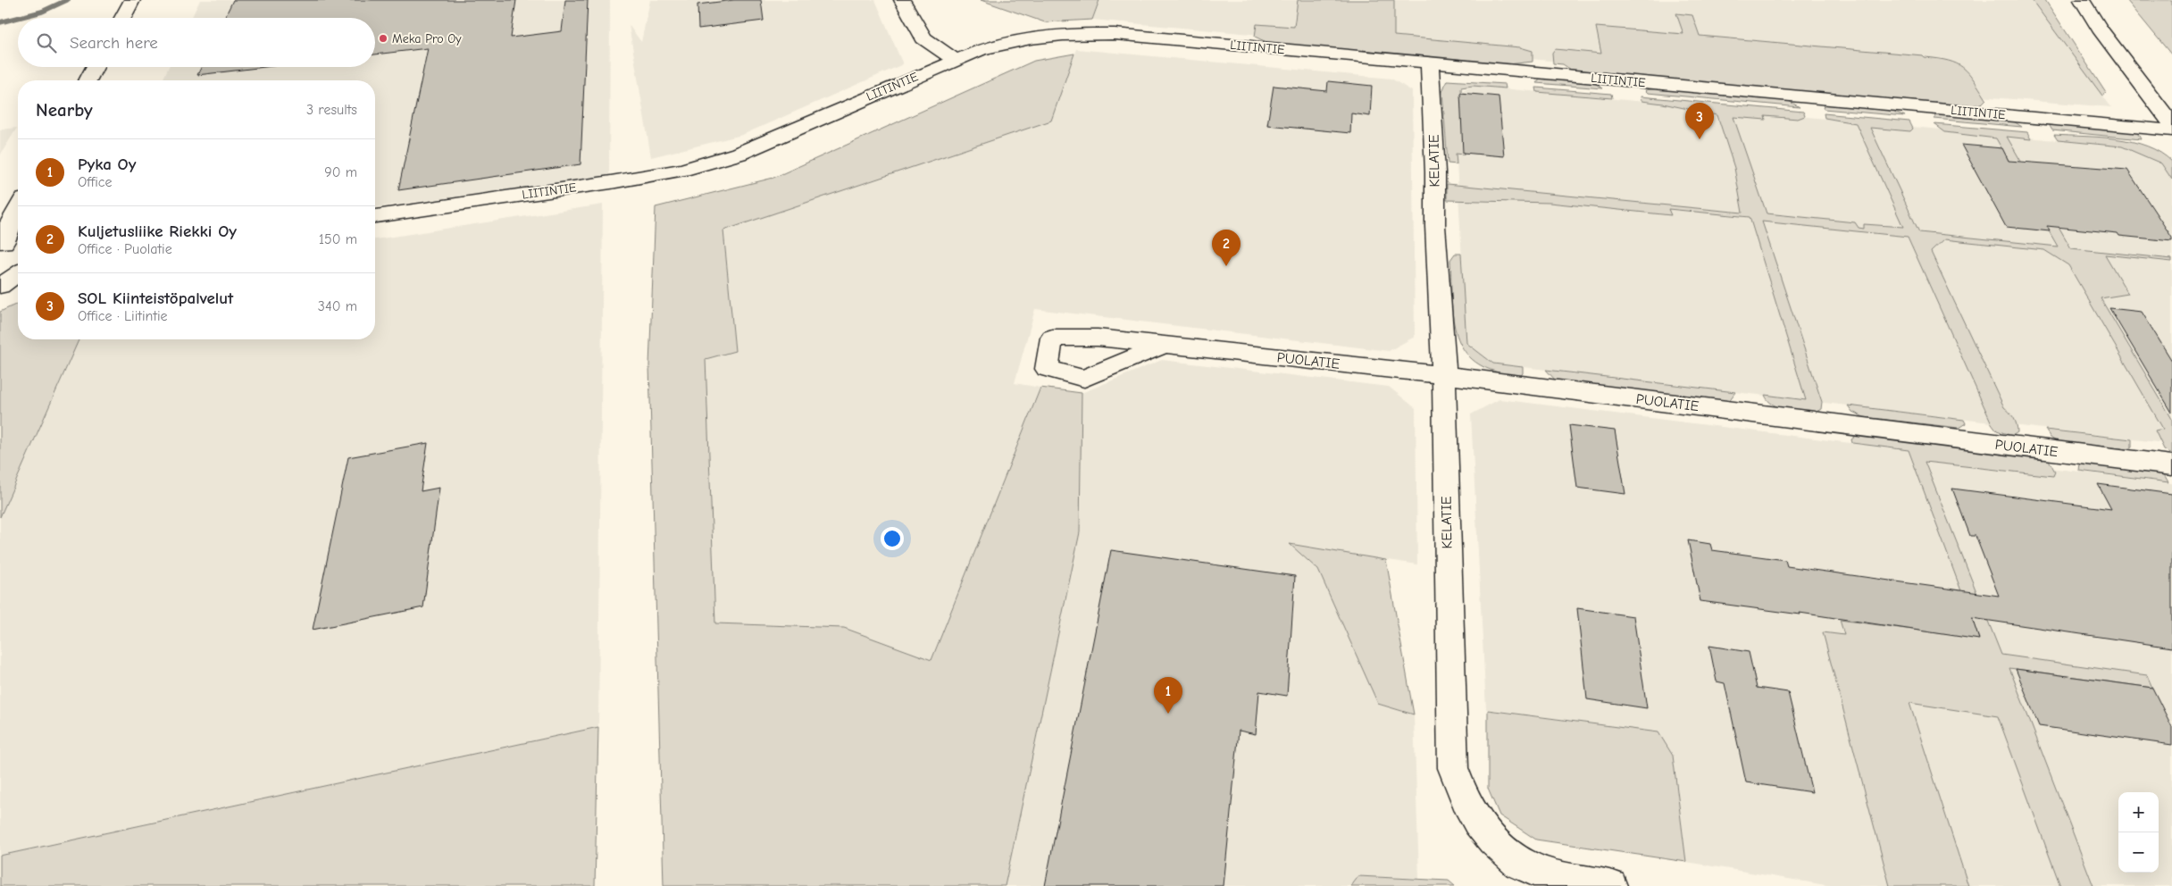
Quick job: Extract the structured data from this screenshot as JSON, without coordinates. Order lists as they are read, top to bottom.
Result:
{
  "streets": {
    "street": ["LIITINTIE", "KELATIE", "PUOLATIE"]
  },
  "crossings": [
    ["LIITINTIE", "KELATIE"],
    ["KELATIE", "PUOLATIE"]
  ],
  "places": ["Meka Pro Oy"],
  "page": {
    "search": "Search here",
    "heading": ["Nearby", "3 results"],
    "pins": ["3", "2", "1"],
    "list": [
      {
        "mark": "1",
        "name": "Pyka Oy",
        "note": "Office",
        "value": "90 m"
      },
      {
        "mark": "2",
        "name": "Kuljetusliike Riekki Oy",
        "note": "Office · Puolatie",
        "value": "150 m"
      },
      {
        "mark": "3",
        "name": "SOL Kiinteistöpalvelut",
        "note": "Office · Liitintie",
        "value": "340 m"
      }
    ],
    "map_buttons": ["+", "−"]
  }
}
